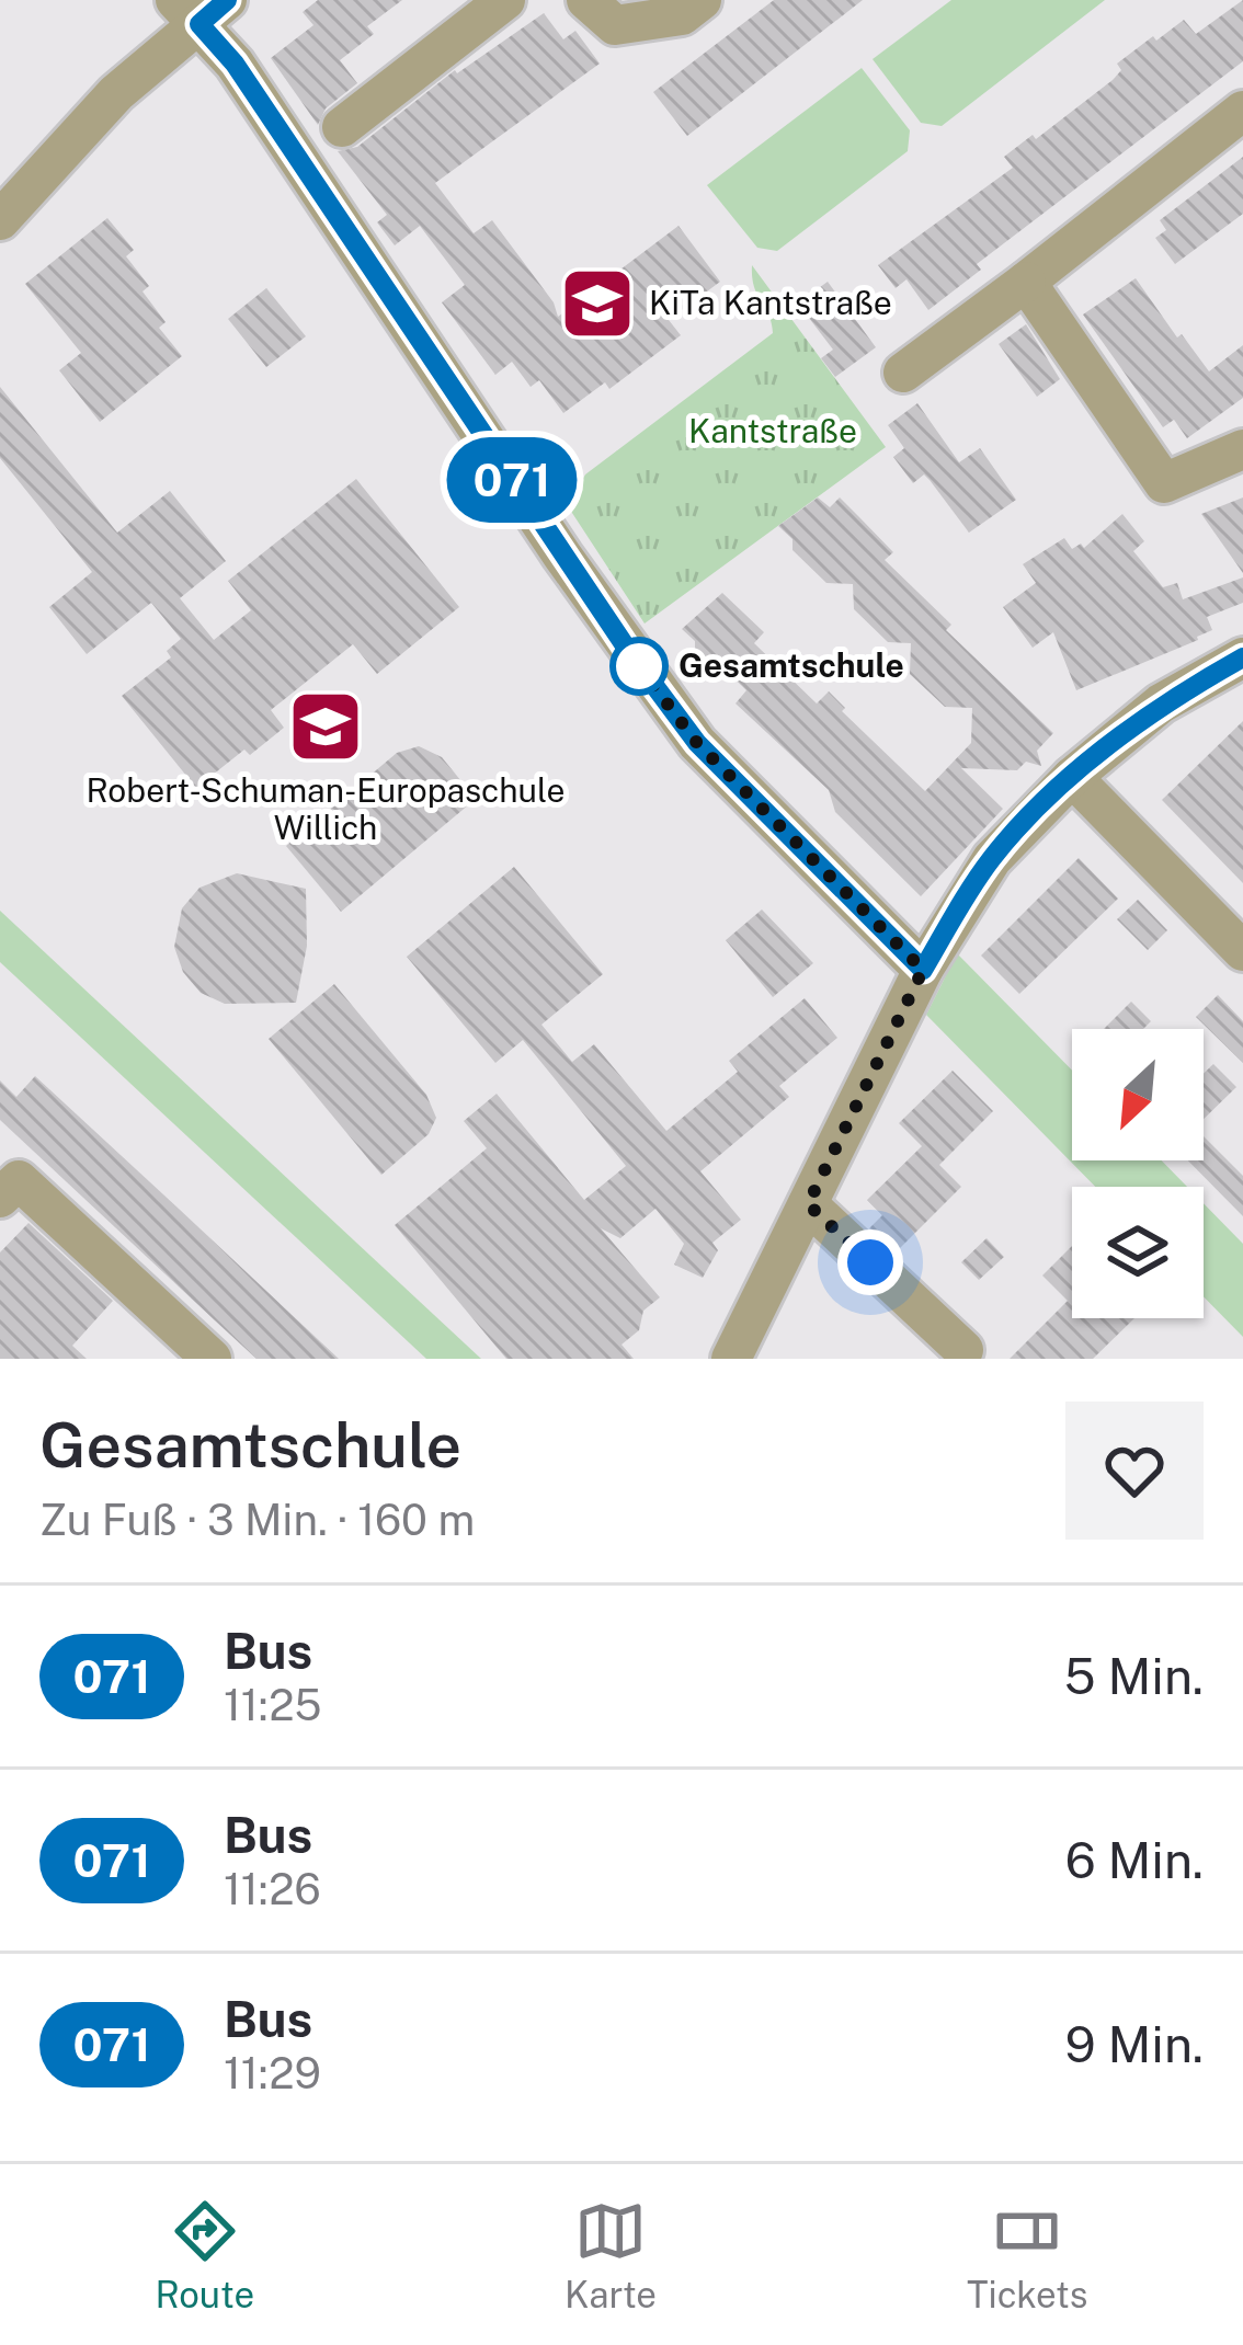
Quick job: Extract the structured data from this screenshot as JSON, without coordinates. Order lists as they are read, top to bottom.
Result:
{
  "parks": ["Kantstraße"],
  "places": {
    "school or university": ["KiTa Kantstraße", "Robert-Schuman-Europaschule Willich"],
    "other": ["Gesamtschule"]
  },
  "lines": ["bus line 071"],
  "north": "bottom left",
  "page": {
    "on_map": "071",
    "heading": ["Gesamtschule", "Zu Fuß · 3 Min. · 160 m"],
    "list": [
      {
        "mark": "071",
        "name": "Bus",
        "note": "11:25",
        "value": "5 Min."
      },
      {
        "mark": "071",
        "name": "Bus",
        "note": "11:26",
        "value": "6 Min."
      },
      {
        "mark": "071",
        "name": "Bus",
        "note": "11:29",
        "value": "9 Min."
      }
    ],
    "tabs": ["Route", "Karte", "Tickets"]
  }
}
